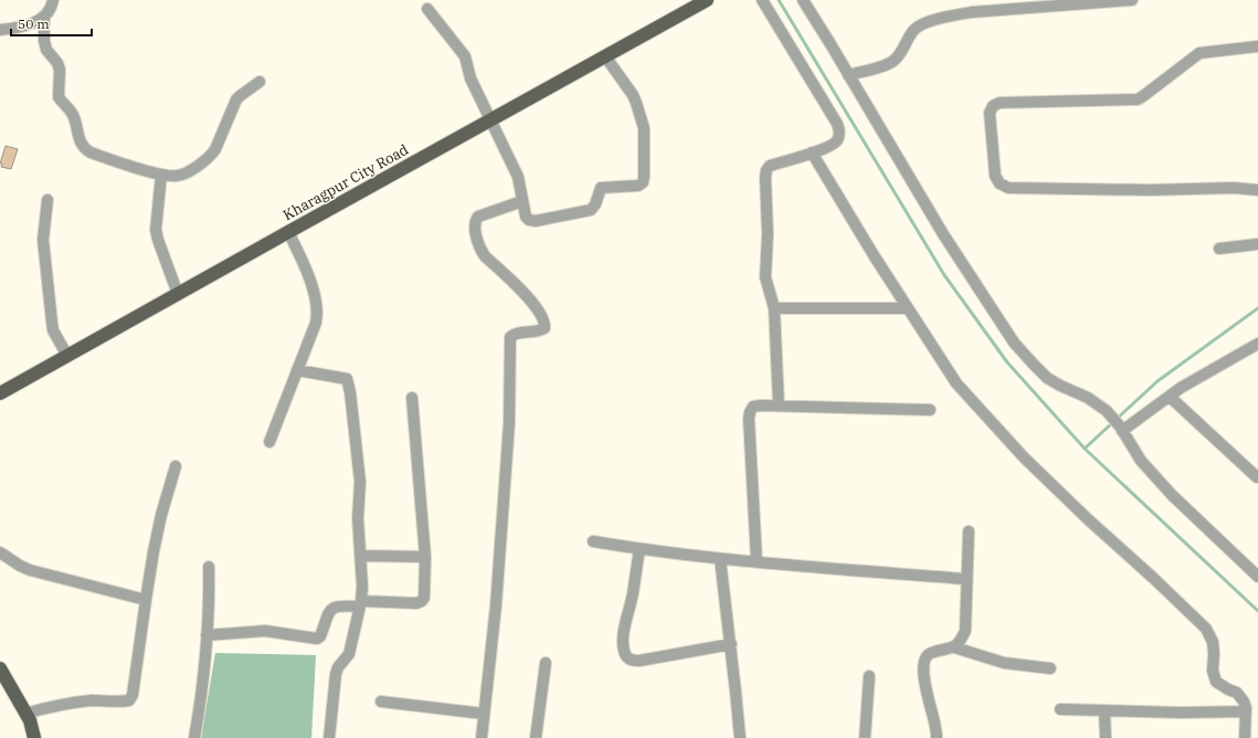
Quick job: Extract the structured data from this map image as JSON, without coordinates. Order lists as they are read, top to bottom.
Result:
{
  "streets": {
    "main road": ["Kharagpur City Road"]
  },
  "scale_bar": "50 m"
}
